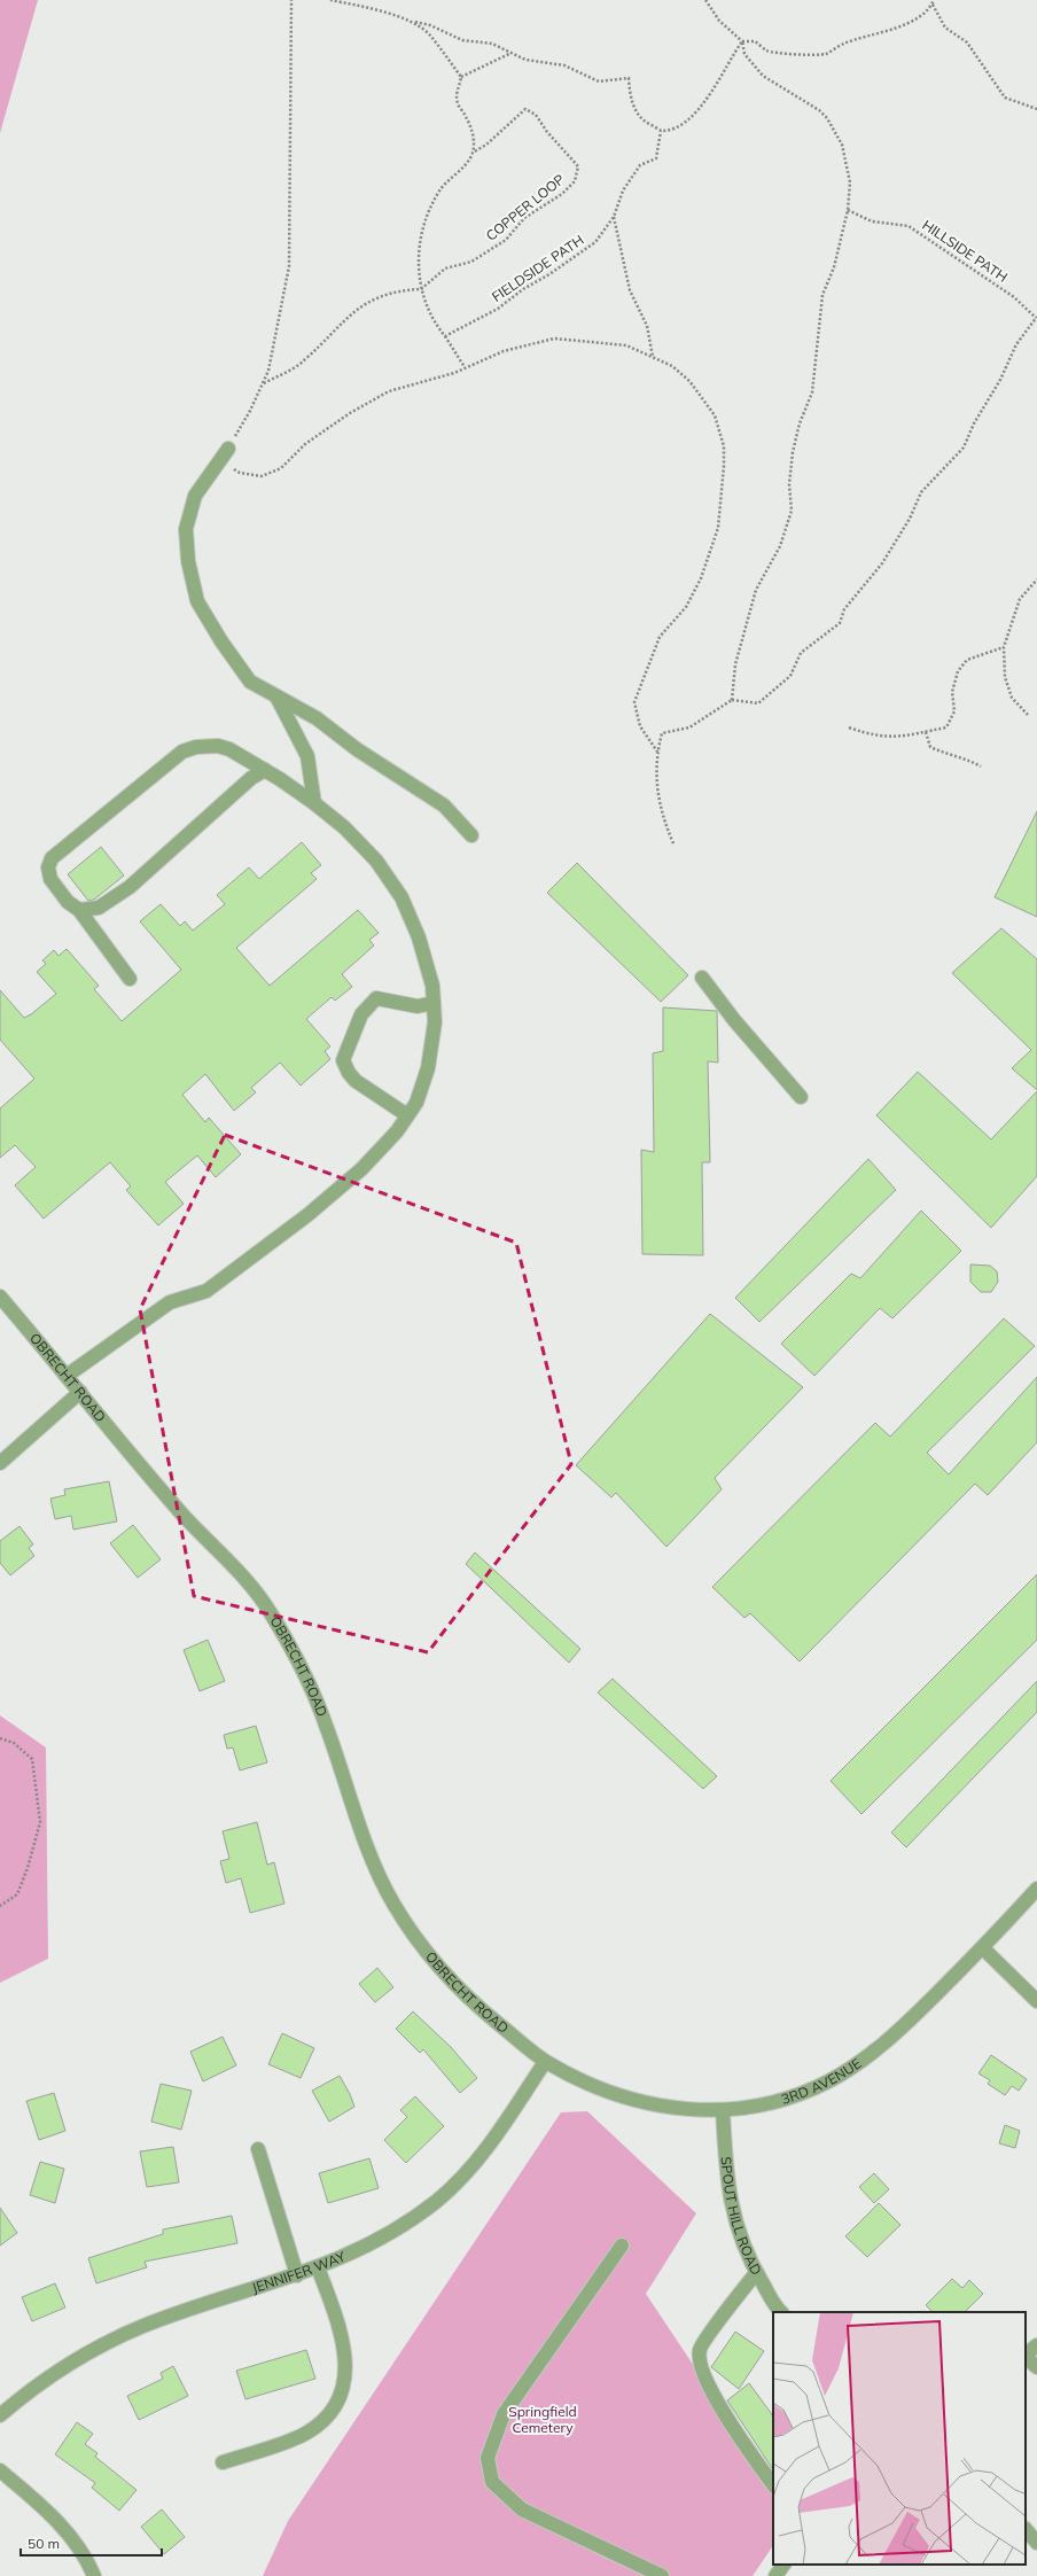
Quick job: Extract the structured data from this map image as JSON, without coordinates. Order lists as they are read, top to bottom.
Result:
{
  "streets": {
    "street": [
      "OBRECHT ROAD",
      "3RD AVENUE",
      "SPOUT HILL ROAD",
      "JENNIFER WAY"
    ],
    "path": ["COPPER LOOP", "HILLSIDE PATH", "FIELDSIDE PATH"]
  },
  "crossings": [
    ["OBRECHT ROAD", "3RD AVENUE"],
    ["OBRECHT ROAD", "JENNIFER WAY"],
    ["3RD AVENUE", "SPOUT HILL ROAD"],
    ["3RD AVENUE", "JENNIFER WAY"]
  ],
  "parks": ["Springfield Cemetery"],
  "scale_bar": "50 m"
}
